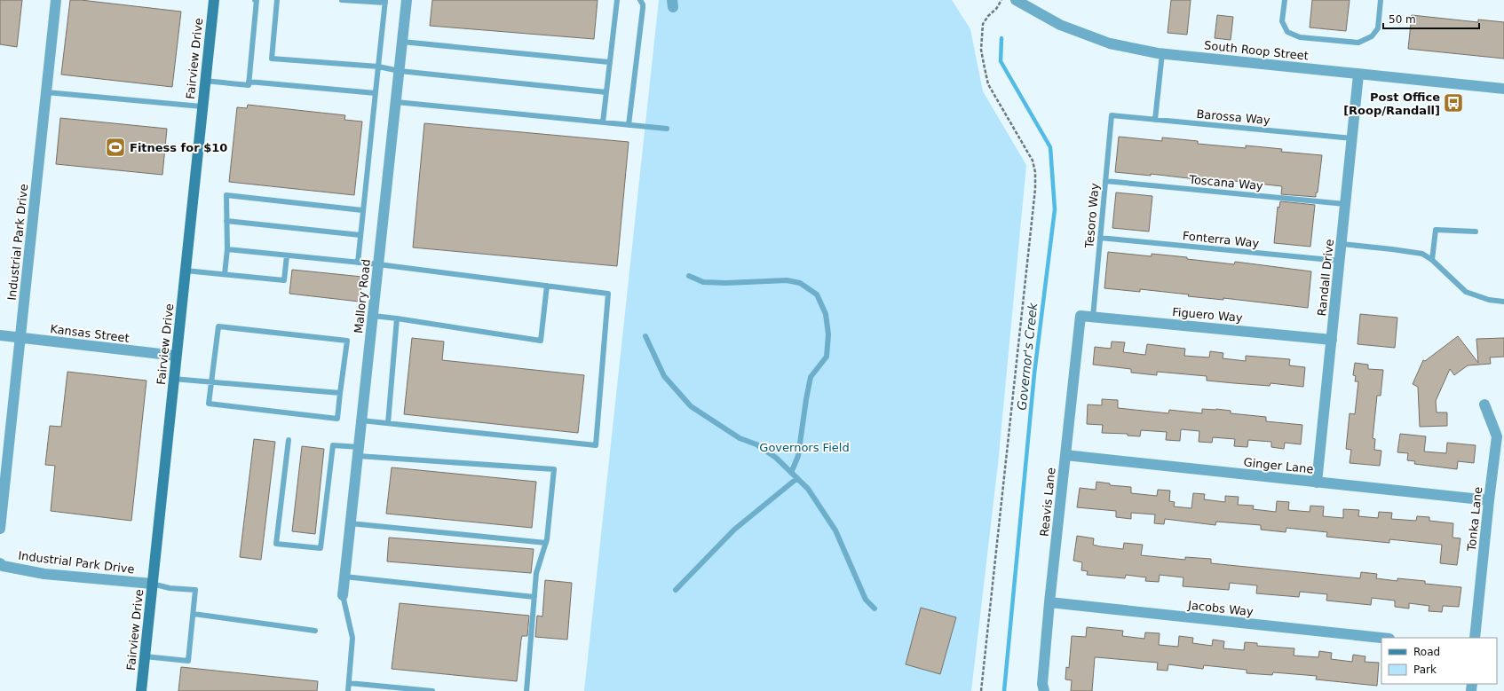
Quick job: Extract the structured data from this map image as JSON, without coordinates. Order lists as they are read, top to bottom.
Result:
{
  "streets": {
    "main road": ["Fairview Drive"],
    "street": [
      "South Roop Street",
      "Industrial Park Drive",
      "Randall Drive",
      "Mallory Road",
      "Figuero Way",
      "Kansas Street",
      "Ginger Lane",
      "Reavis Lane",
      "Tonka Lane",
      "Jacobs Way"
    ],
    "lane": [
      "Barossa Way",
      "Toscana Way",
      "Tesoro Way",
      "Fonterra Way"
    ]
  },
  "crossings": [
    ["South Roop Street", "Randall Drive"],
    ["Fairview Drive", "Industrial Park Drive"],
    ["Fairview Drive", "Kansas Street"],
    ["Barossa Way", "Tesoro Way"],
    ["Barossa Way", "Randall Drive"],
    ["Toscana Way", "Tesoro Way"],
    ["Toscana Way", "Randall Drive"],
    ["Tesoro Way", "Fonterra Way"],
    ["Tesoro Way", "Figuero Way"],
    ["Fonterra Way", "Randall Drive"],
    ["Industrial Park Drive", "Kansas Street"],
    ["Randall Drive", "Figuero Way"],
    ["Randall Drive", "Ginger Lane"],
    ["Figuero Way", "Reavis Lane"],
    ["Ginger Lane", "Reavis Lane"],
    ["Ginger Lane", "Tonka Lane"],
    ["Reavis Lane", "Jacobs Way"]
  ],
  "water": ["Governor's Creek"],
  "parks": ["Governors Field"],
  "places": {
    "bus stop": ["Post Office [Roop/Randall]"],
    "sports": ["Fitness for $10"]
  },
  "legend": ["Road", "Park"],
  "scale_bar": "50 m"
}
